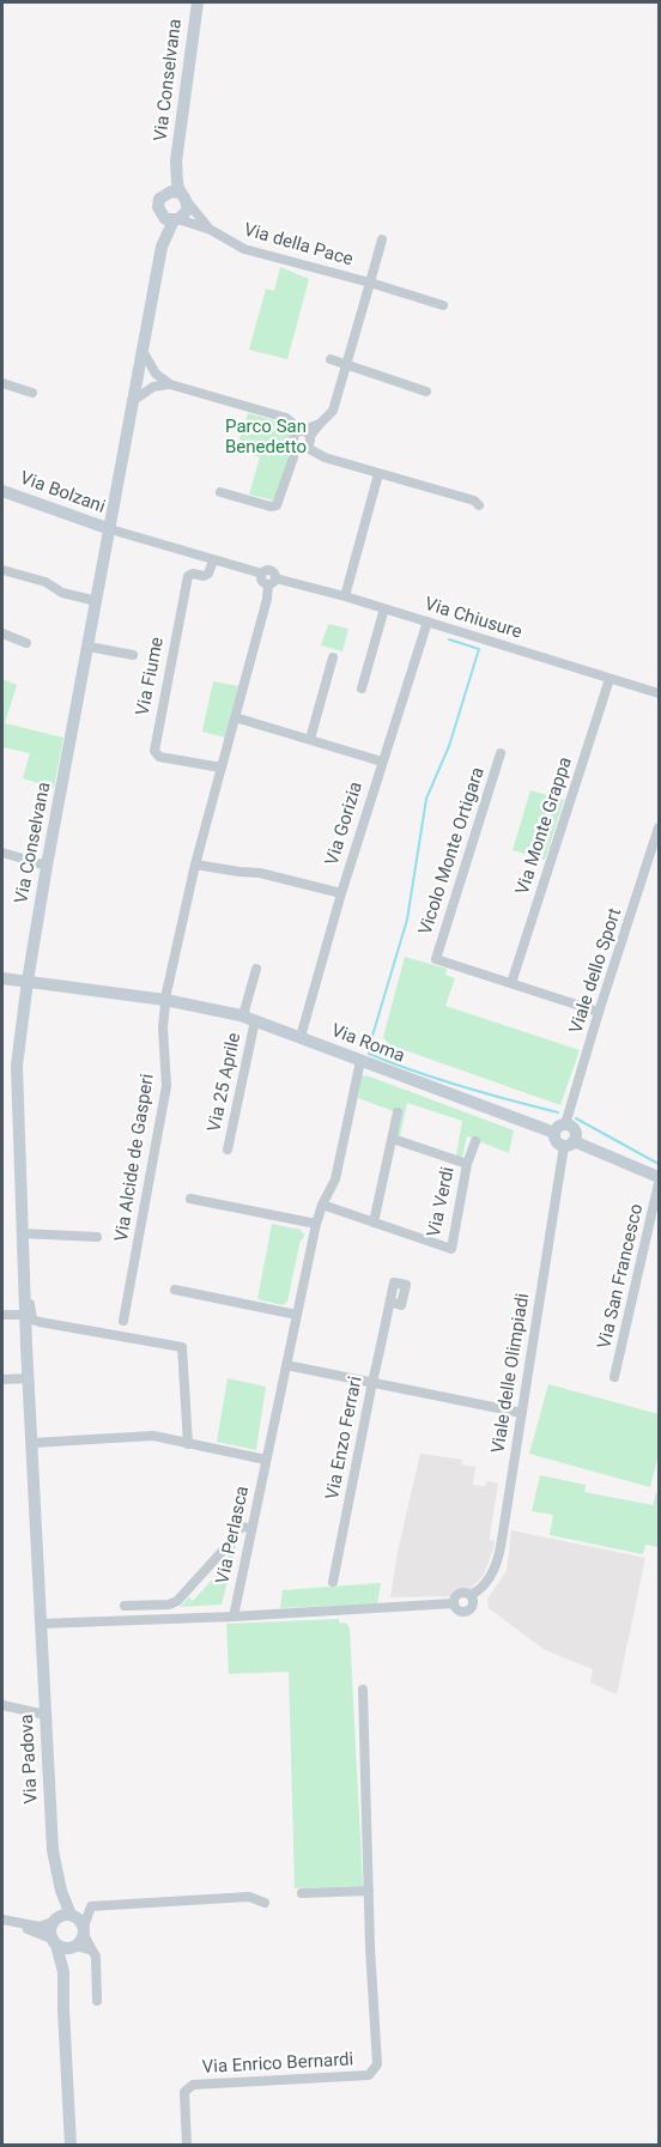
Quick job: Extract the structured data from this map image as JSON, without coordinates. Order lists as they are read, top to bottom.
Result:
{
  "streets": {
    "main road": [
      "Via Conselvana",
      "Via Bolzani",
      "Via Roma",
      "Via Padova"
    ],
    "street": [
      "Via della Pace",
      "Via Chiusure",
      "Via Fiume",
      "Via Gorizia",
      "Via Monte Grappa",
      "Vicolo Monte Ortigara",
      "Viale dello Sport",
      "Via 25 Aprile",
      "Via Alcide de Gasperi",
      "Via Verdi",
      "Via San Francesco",
      "Viale delle Olimpiadi",
      "Via Enzo Ferrari",
      "Via Perlasca",
      "Via Enrico Bernardi"
    ]
  },
  "crossings": [
    ["Via Conselvana", "Via della Pace"],
    ["Via Conselvana", "Via Bolzani"],
    ["Via Conselvana", "Via Chiusure"],
    ["Via Conselvana", "Via Roma"],
    ["Via Conselvana", "Via Padova"],
    ["Via Bolzani", "Via Chiusure"],
    ["Via Chiusure", "Via Fiume"],
    ["Via Chiusure", "Via Gorizia"],
    ["Via Chiusure", "Via Monte Grappa"],
    ["Via Gorizia", "Via Roma"],
    ["Via Monte Grappa", "Vicolo Monte Ortigara"],
    ["Viale dello Sport", "Via Roma"],
    ["Viale dello Sport", "Viale delle Olimpiadi"],
    ["Via Roma", "Via 25 Aprile"],
    ["Via Roma", "Via Alcide de Gasperi"],
    ["Via Roma", "Viale delle Olimpiadi"],
    ["Via Roma", "Via Perlasca"],
    ["Via Verdi", "Via Perlasca"]
  ],
  "parks": ["Parco San Benedetto"]
}
